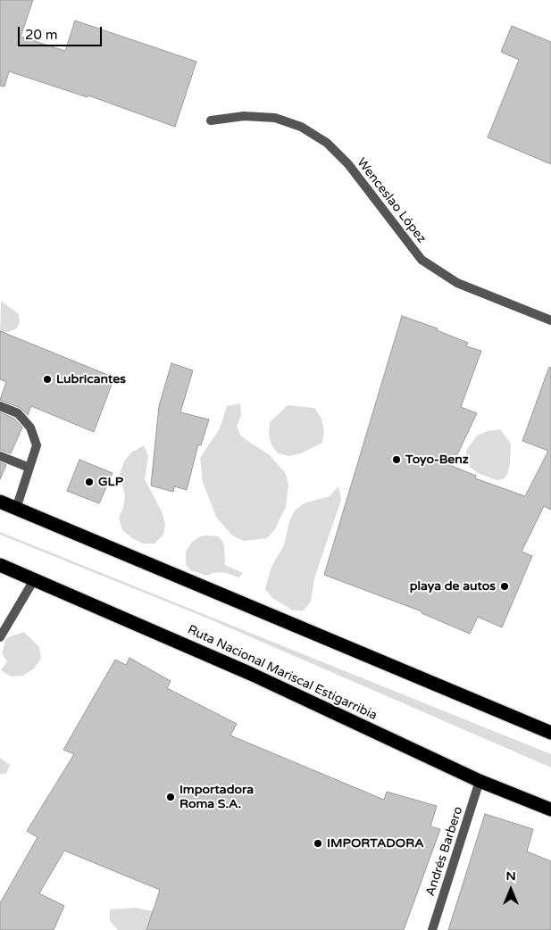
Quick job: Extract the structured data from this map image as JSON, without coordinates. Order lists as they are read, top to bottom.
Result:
{
  "streets": {
    "highway": ["Ruta Nacional Mariscal Estigarribia"],
    "street": ["Wenceslao López", "Andrés Barbero"]
  },
  "crossings": [
    ["Ruta Nacional Mariscal Estigarribia", "Andrés Barbero"]
  ],
  "places": [
    "Lubricantes",
    "Toyo-Benz",
    "GLP",
    "playa de autos",
    "Importadora Roma S.A.",
    "IMPORTADORA"
  ],
  "scale_bar": "20 m",
  "north": "top"
}
